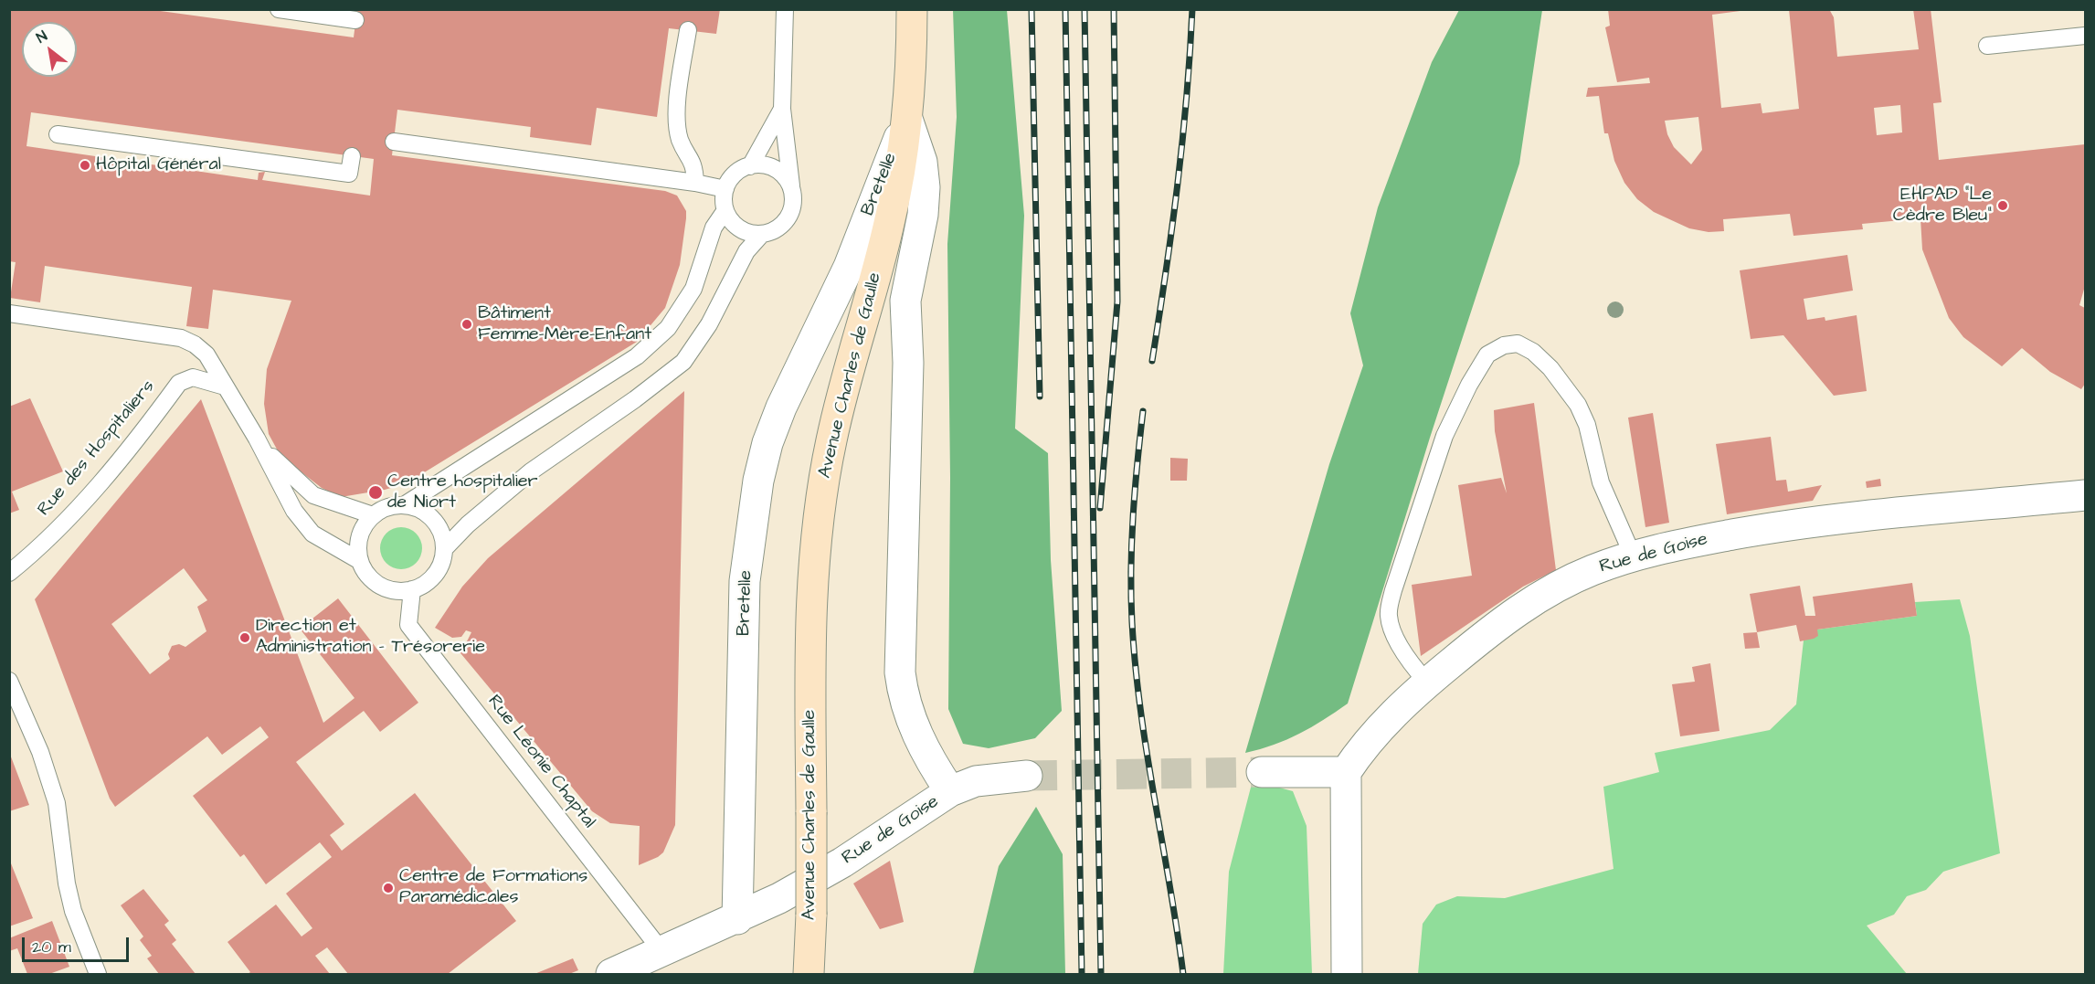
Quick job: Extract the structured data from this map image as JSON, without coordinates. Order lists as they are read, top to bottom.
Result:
{
  "streets": {
    "main road": ["Avenue Charles de Gaulle"],
    "street": ["Bretelle", "Rue de Goise"],
    "lane": ["Rue des Hospitaliers", "Rue Léonie Chaptal"]
  },
  "crossings": [
    ["Bretelle", "Avenue Charles de Gaulle"],
    ["Bretelle", "Rue de Goise"],
    ["Rue de Goise", "Rue Léonie Chaptal"]
  ],
  "places": [
    "Hôpital Général",
    "EHPAD \"Le Cèdre Bleu\"",
    "Bâtiment Femme-Mère-Enfant",
    "Centre hospitalier de Niort",
    "Direction et Administration - Trésorerie",
    "Centre de Formations Paramédicales"
  ],
  "scale_bar": "20 m",
  "north": "top left"
}
